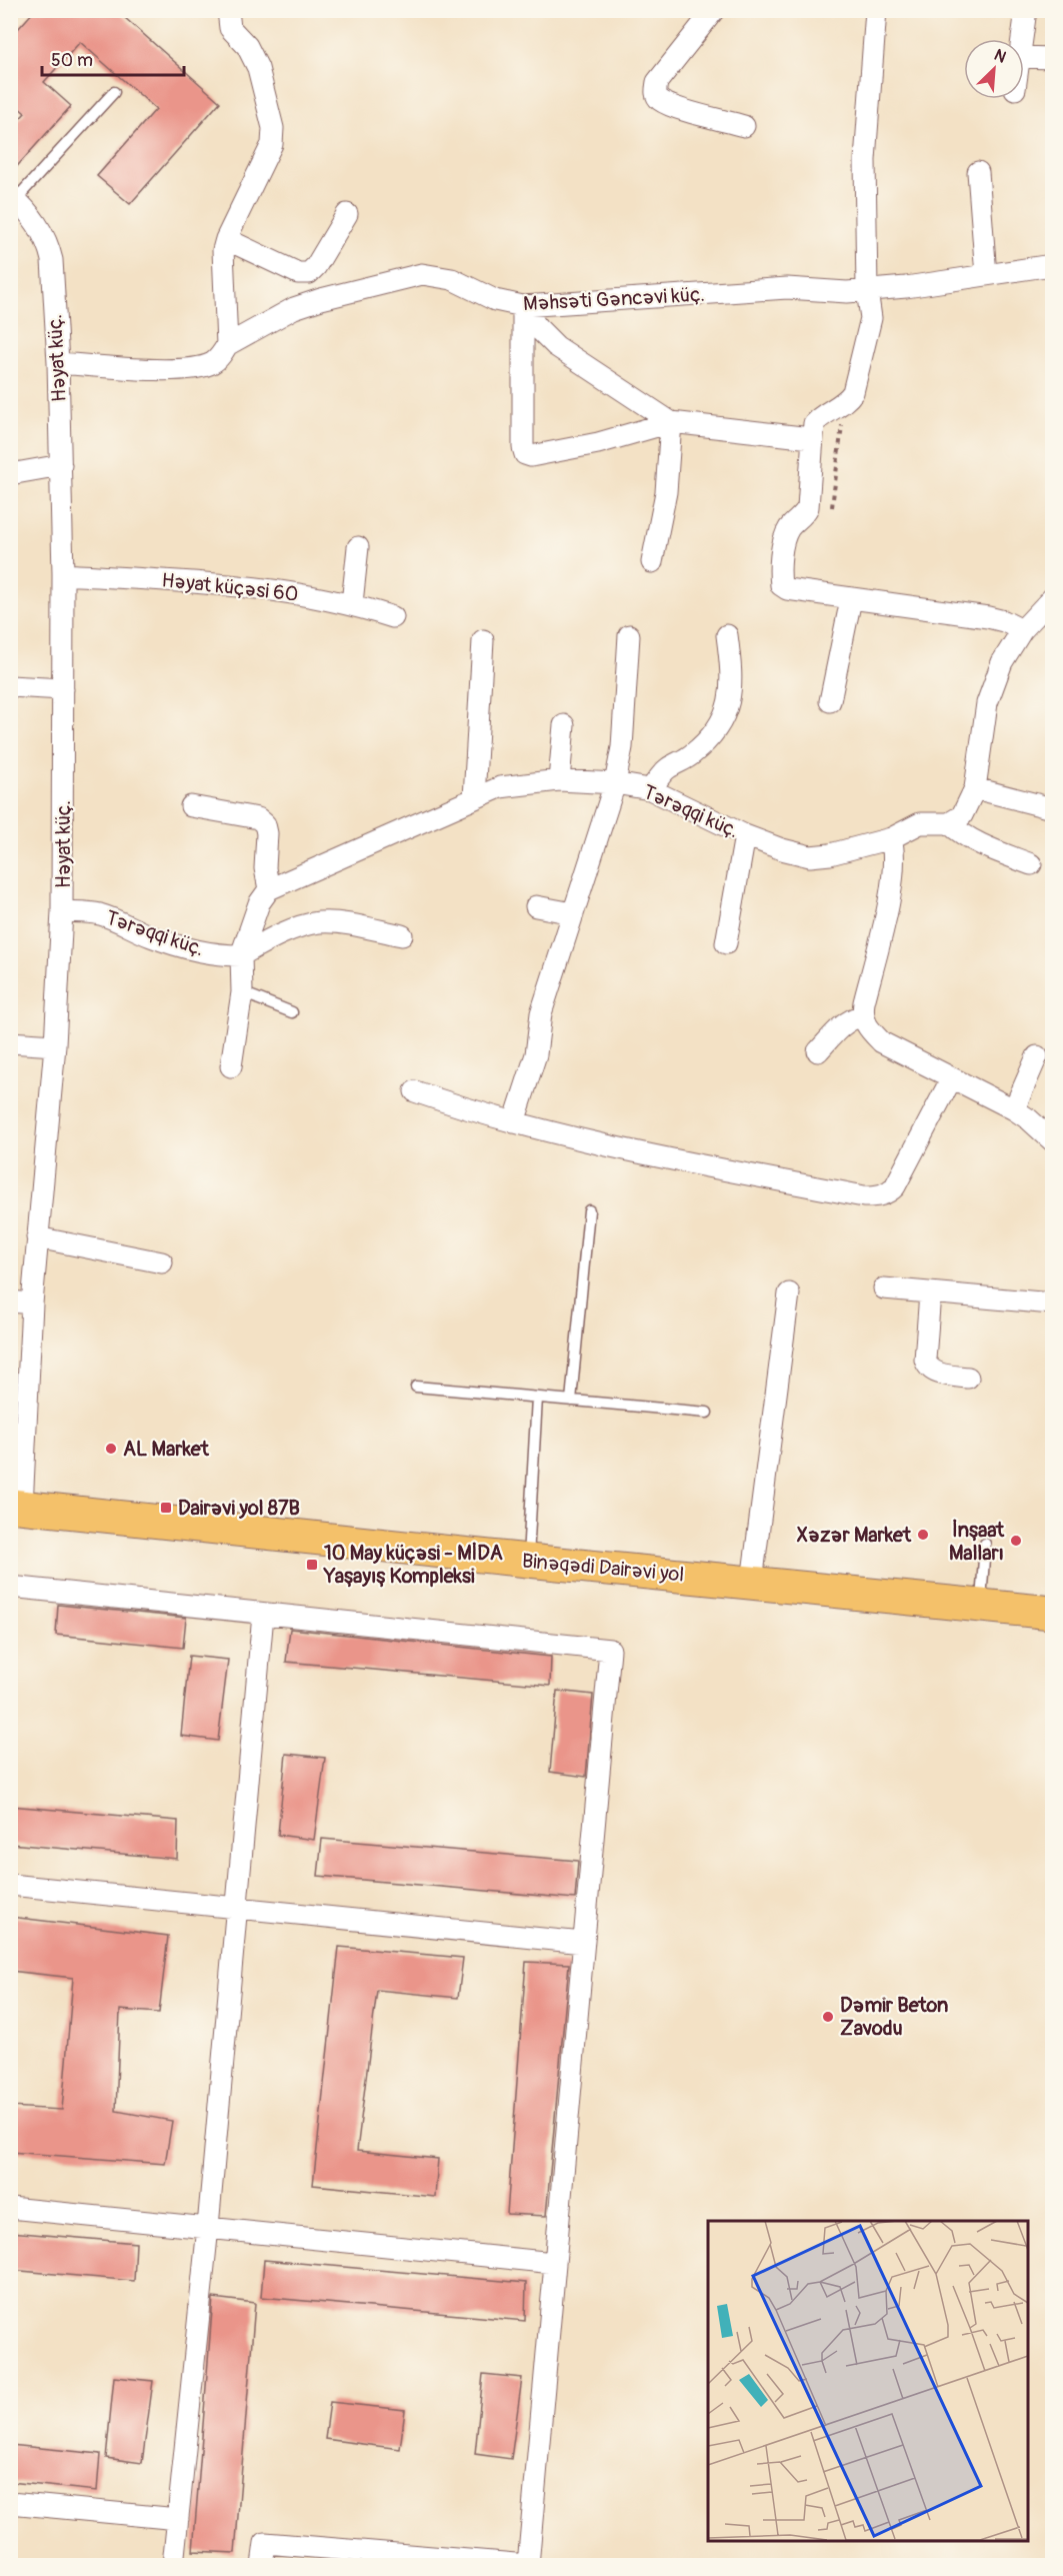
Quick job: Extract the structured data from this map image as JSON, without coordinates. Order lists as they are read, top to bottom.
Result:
{
  "streets": {
    "main road": ["Binəqədi Dairəvi yol"],
    "street": [
      "Məhsəti Gəncəvi küç.",
      "Həyat küç.",
      "Həyat küçəsi 60",
      "Tərəqqi küç."
    ]
  },
  "crossings": [
    ["Məhsəti Gəncəvi küç.", "Həyat küç."],
    ["Həyat küç.", "Həyat küçəsi 60"],
    ["Həyat küç.", "Tərəqqi küç."],
    ["Həyat küç.", "Binəqədi Dairəvi yol"]
  ],
  "places": {
    "other": [
      "AL Market",
      "Xəzər Market",
      "İnşaat Malları",
      "Dəmir Beton Zavodu"
    ],
    "transit": ["Dairəvi yol 87B", "10 May küçəsi - MİDA Yaşayış Kompleksi"]
  },
  "scale_bar": "50 m",
  "north": "top right"
}
